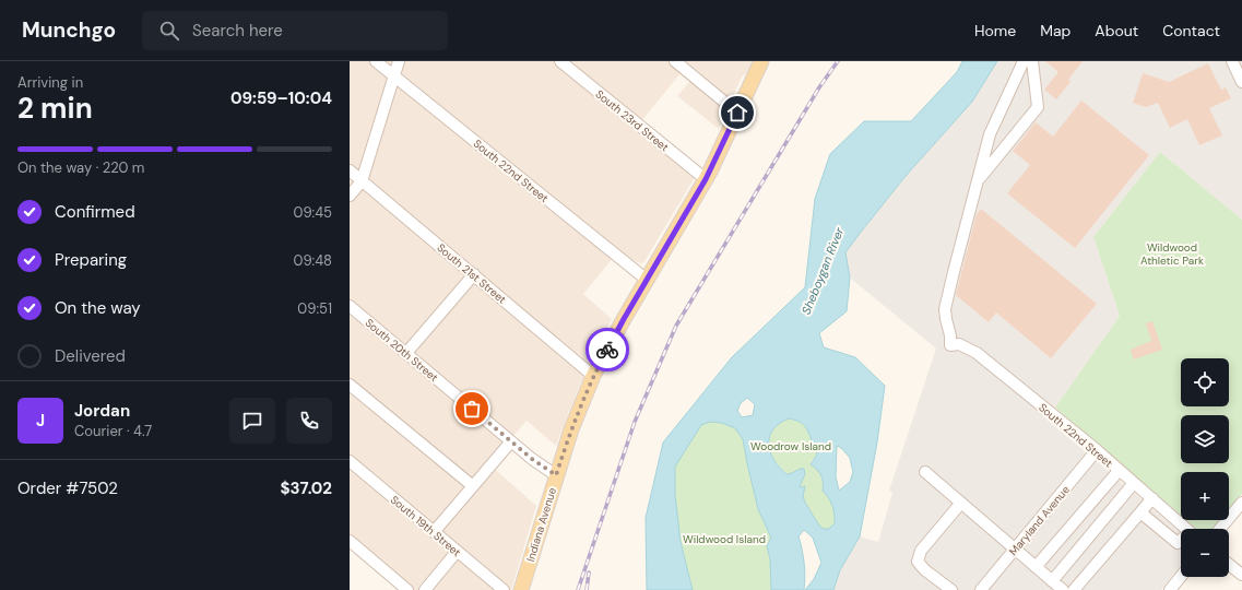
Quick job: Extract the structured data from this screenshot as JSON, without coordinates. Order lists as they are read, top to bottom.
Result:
{
  "streets": {
    "main road": ["Indiana Avenue"],
    "street": [
      "South 23rd Street",
      "South 22nd Street",
      "South 21st Street",
      "South 20th Street",
      "Maryland Avenue",
      "South 19th Street"
    ]
  },
  "crossings": [
    ["South 23rd Street", "Indiana Avenue"],
    ["South 22nd Street", "Maryland Avenue"],
    ["South 22nd Street", "Indiana Avenue"],
    ["South 21st Street", "Indiana Avenue"],
    ["South 20th Street", "Indiana Avenue"]
  ],
  "water": ["Sheboygan River"],
  "parks": ["Wildwood Athletic Park", "Woodrow Island", "Wildwood Island"],
  "page": {
    "header": "Munchgo",
    "search": "Search here",
    "nav": [
      "Home",
      "Map",
      "About",
      "Contact"
    ],
    "heading": ["2 min", "Arriving in", "09:59–10:04"],
    "panel": [
      "Jordan",
      "Courier · 4.7",
      "Order #7502",
      "$37.02"
    ],
    "bar": "On the way · 220 m",
    "list": [
      ["Confirmed", "09:45"],
      ["Preparing", "09:48"],
      ["On the way", "09:51"],
      "Delivered"
    ],
    "map_buttons": ["+", "−"],
    "round": "J"
  }
}
